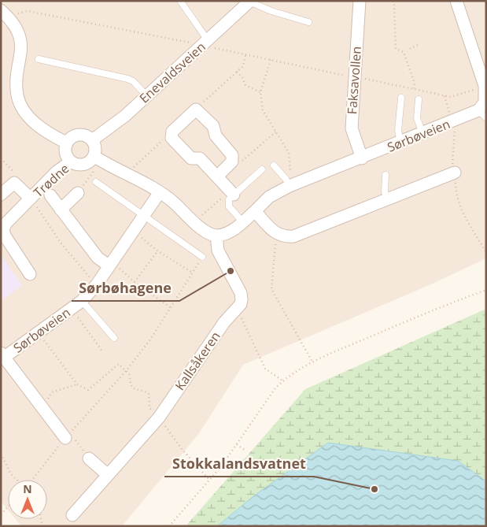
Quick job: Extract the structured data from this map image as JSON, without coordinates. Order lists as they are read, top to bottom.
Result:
{
  "streets": {
    "street": [
      "Enevaldsveien",
      "Faksavollen",
      "Sørbøveien",
      "Trødne",
      "Kallsåkeren"
    ]
  },
  "crossings": [
    ["Enevaldsveien", "Trødne"],
    ["Faksavollen", "Sørbøveien"]
  ],
  "places": ["Sørbøhagene", "Stokkalandsvatnet"],
  "north": "top"
}
